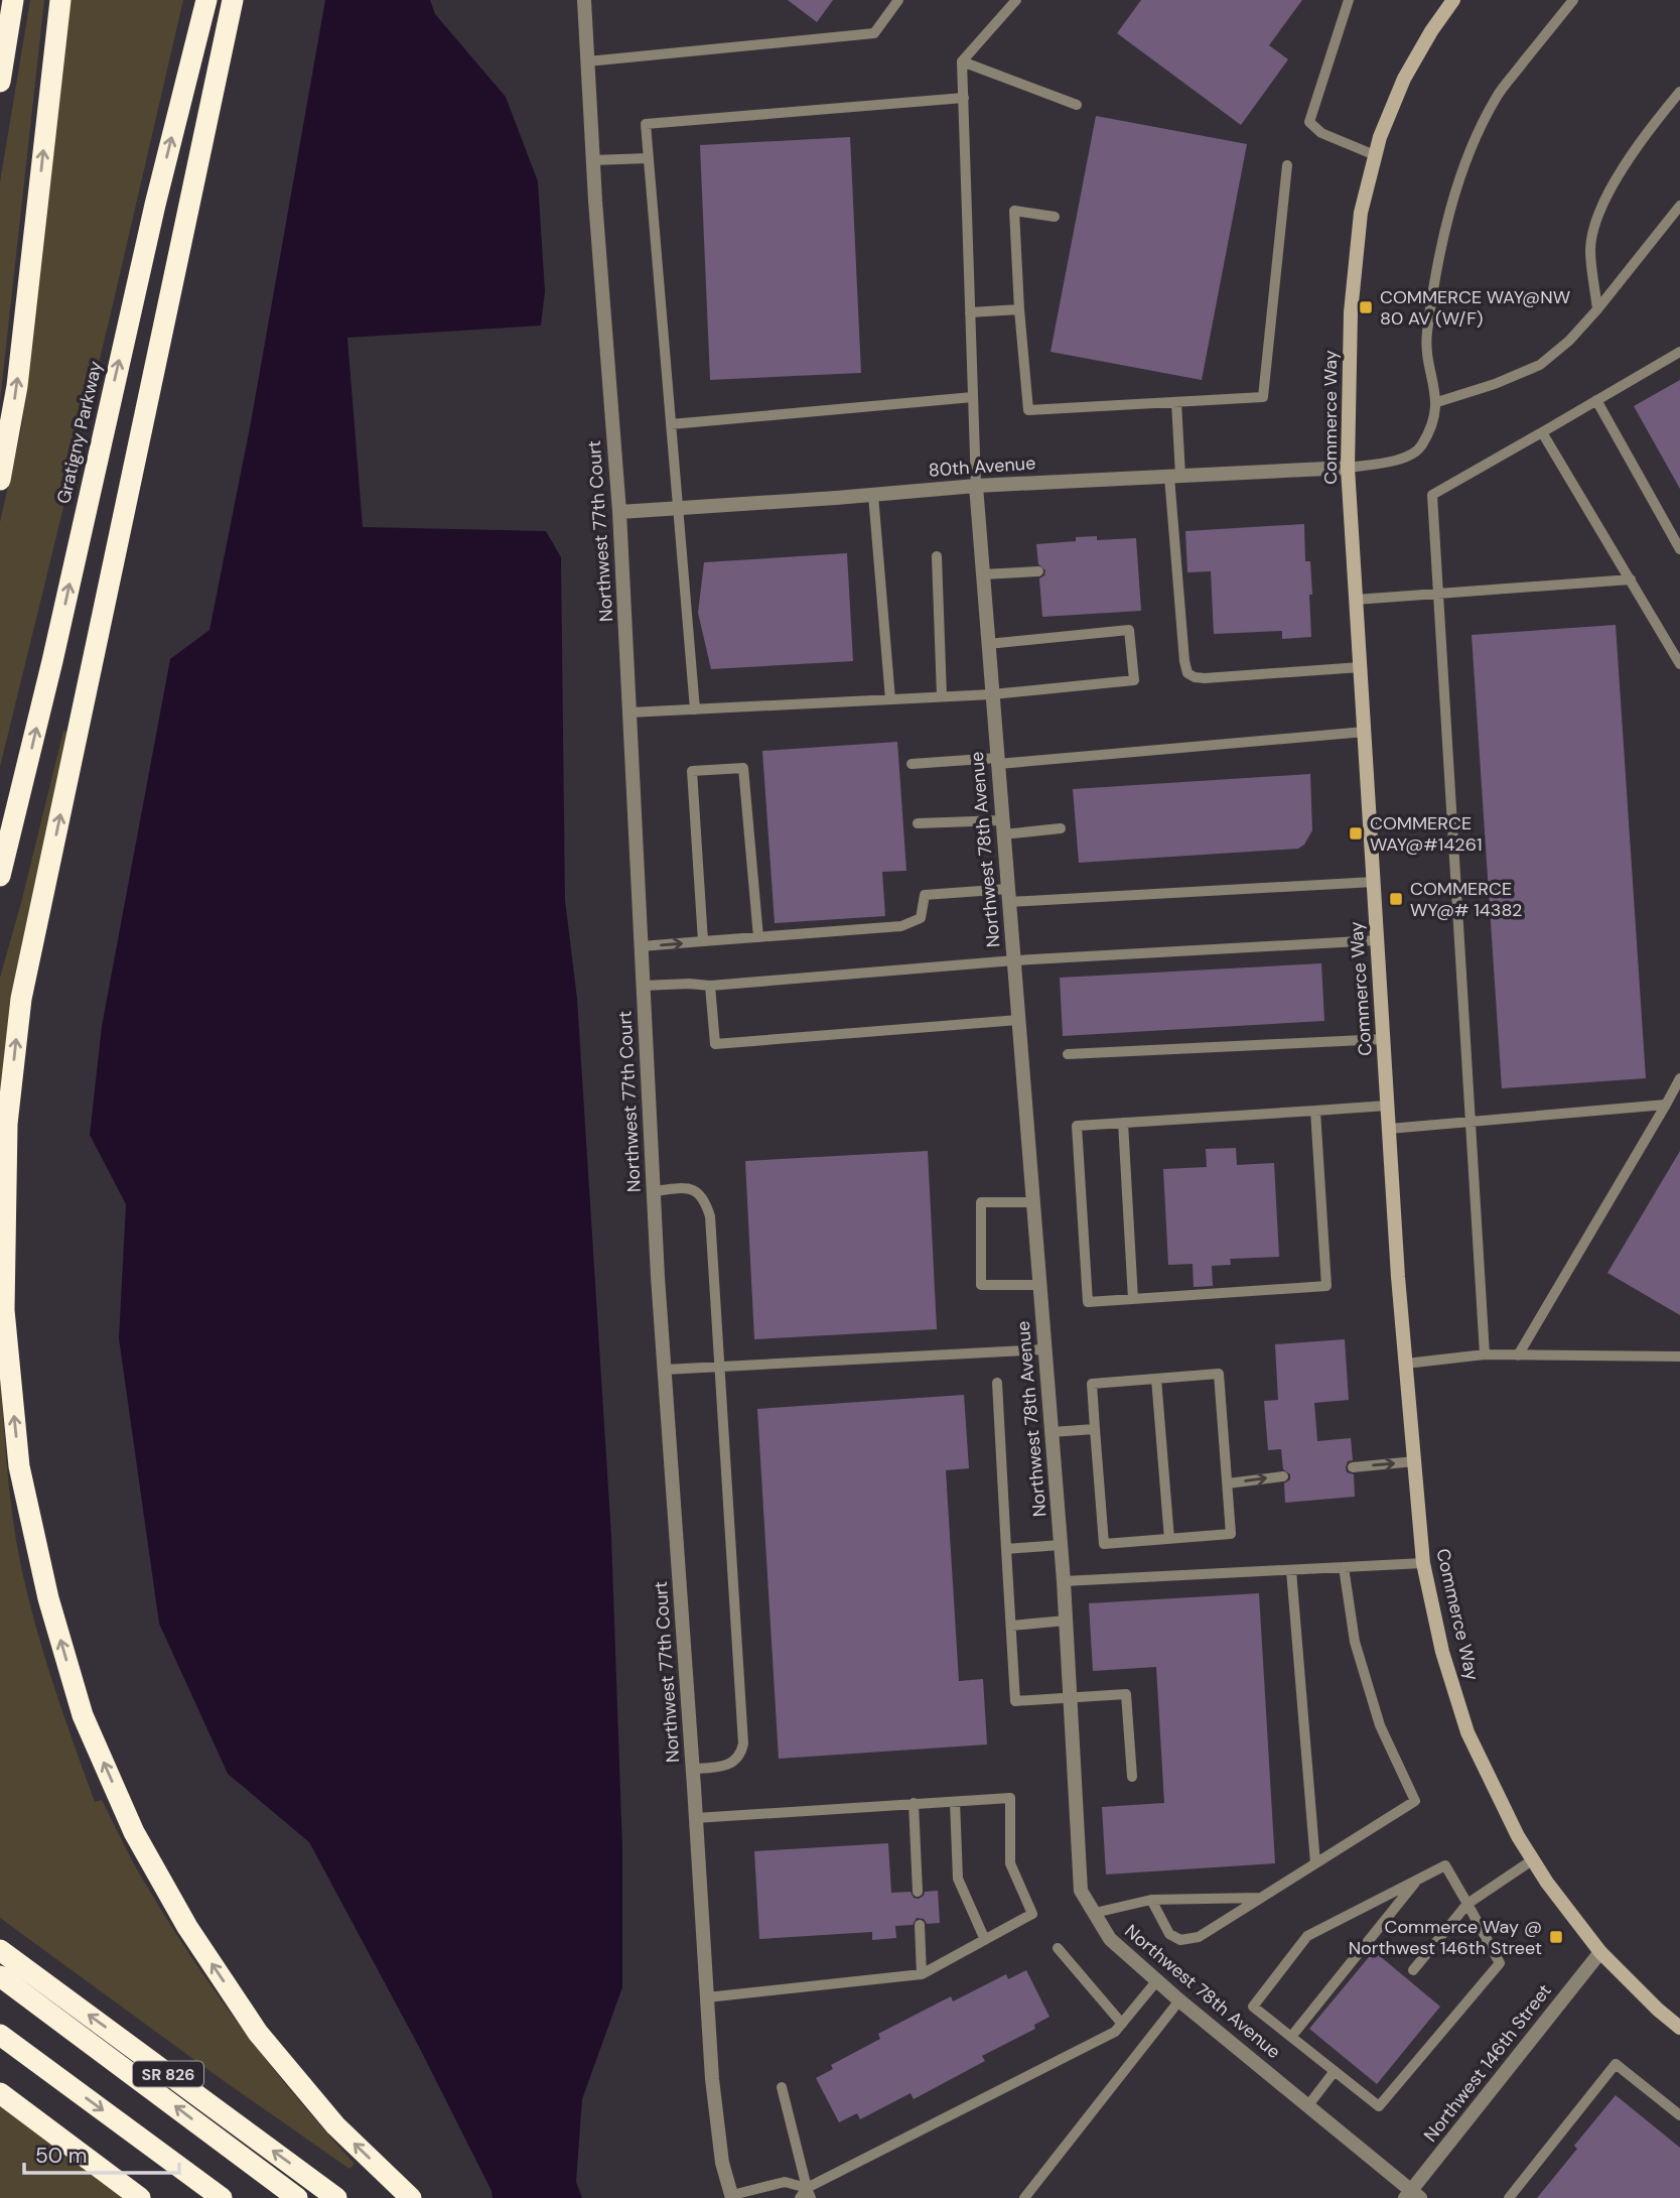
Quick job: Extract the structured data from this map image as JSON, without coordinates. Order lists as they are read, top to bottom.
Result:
{
  "streets": {
    "highway": ["Gratigny Parkway", "SR 826"],
    "street": [
      "Commerce Way",
      "80th Avenue",
      "Northwest 77th Court",
      "Northwest 78th Avenue",
      "Northwest 146th Street"
    ]
  },
  "crossings": [
    ["Commerce Way", "80th Avenue"],
    ["Commerce Way", "Northwest 146th Street"],
    ["80th Avenue", "Northwest 77th Court"],
    ["80th Avenue", "Northwest 78th Avenue"],
    ["Northwest 78th Avenue", "Northwest 146th Street"]
  ],
  "places": {
    "transit": [
      "COMMERCE WAY@NW 80 AV (W/F)",
      "COMMERCE WAY@#14261",
      "COMMERCE WY@# 14382",
      "Commerce Way @ Northwest 146th Street"
    ]
  },
  "scale_bar": "50 m"
}
